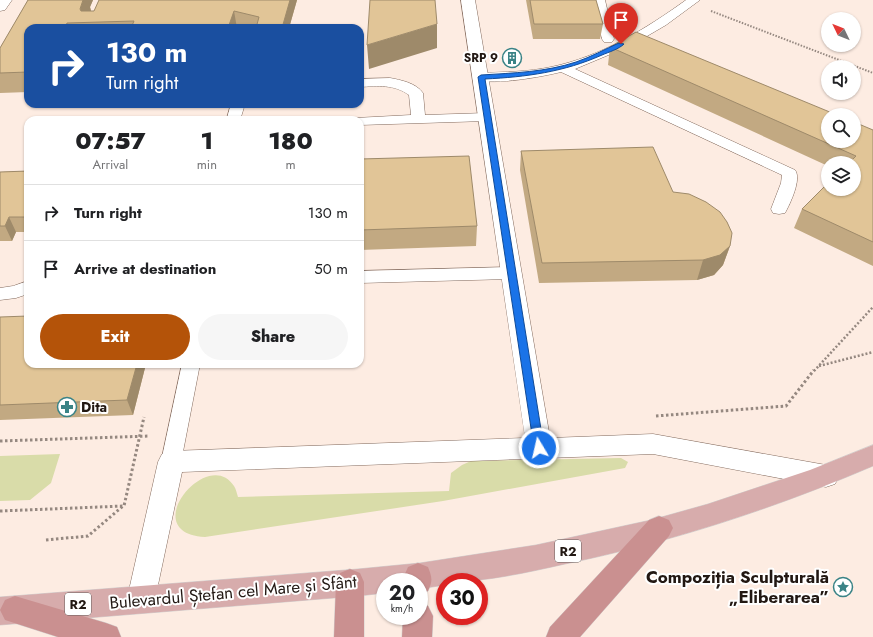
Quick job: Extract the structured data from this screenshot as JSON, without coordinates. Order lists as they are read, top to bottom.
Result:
{
  "streets": {
    "main road": ["R2", "Bulevardul Ștefan cel Mare și Sfânt"]
  },
  "places": {
    "building": ["SRP 9"],
    "pharmacy": ["Dita"],
    "place": ["Compoziția Sculpturală „Eliberarea”"]
  },
  "north": "top left",
  "page": {
    "turn": ["130 m", "Turn right"],
    "eta": [
      "07:57",
      "Arrival",
      "1",
      "min",
      "180",
      "m"
    ],
    "list": [
      {
        "name": "Turn right",
        "value": "130 m"
      },
      {
        "name": "Arrive at destination",
        "value": "50 m"
      }
    ],
    "buttons": ["Exit", "Share"],
    "speed": "20 km/h",
    "limit": "30"
  }
}
